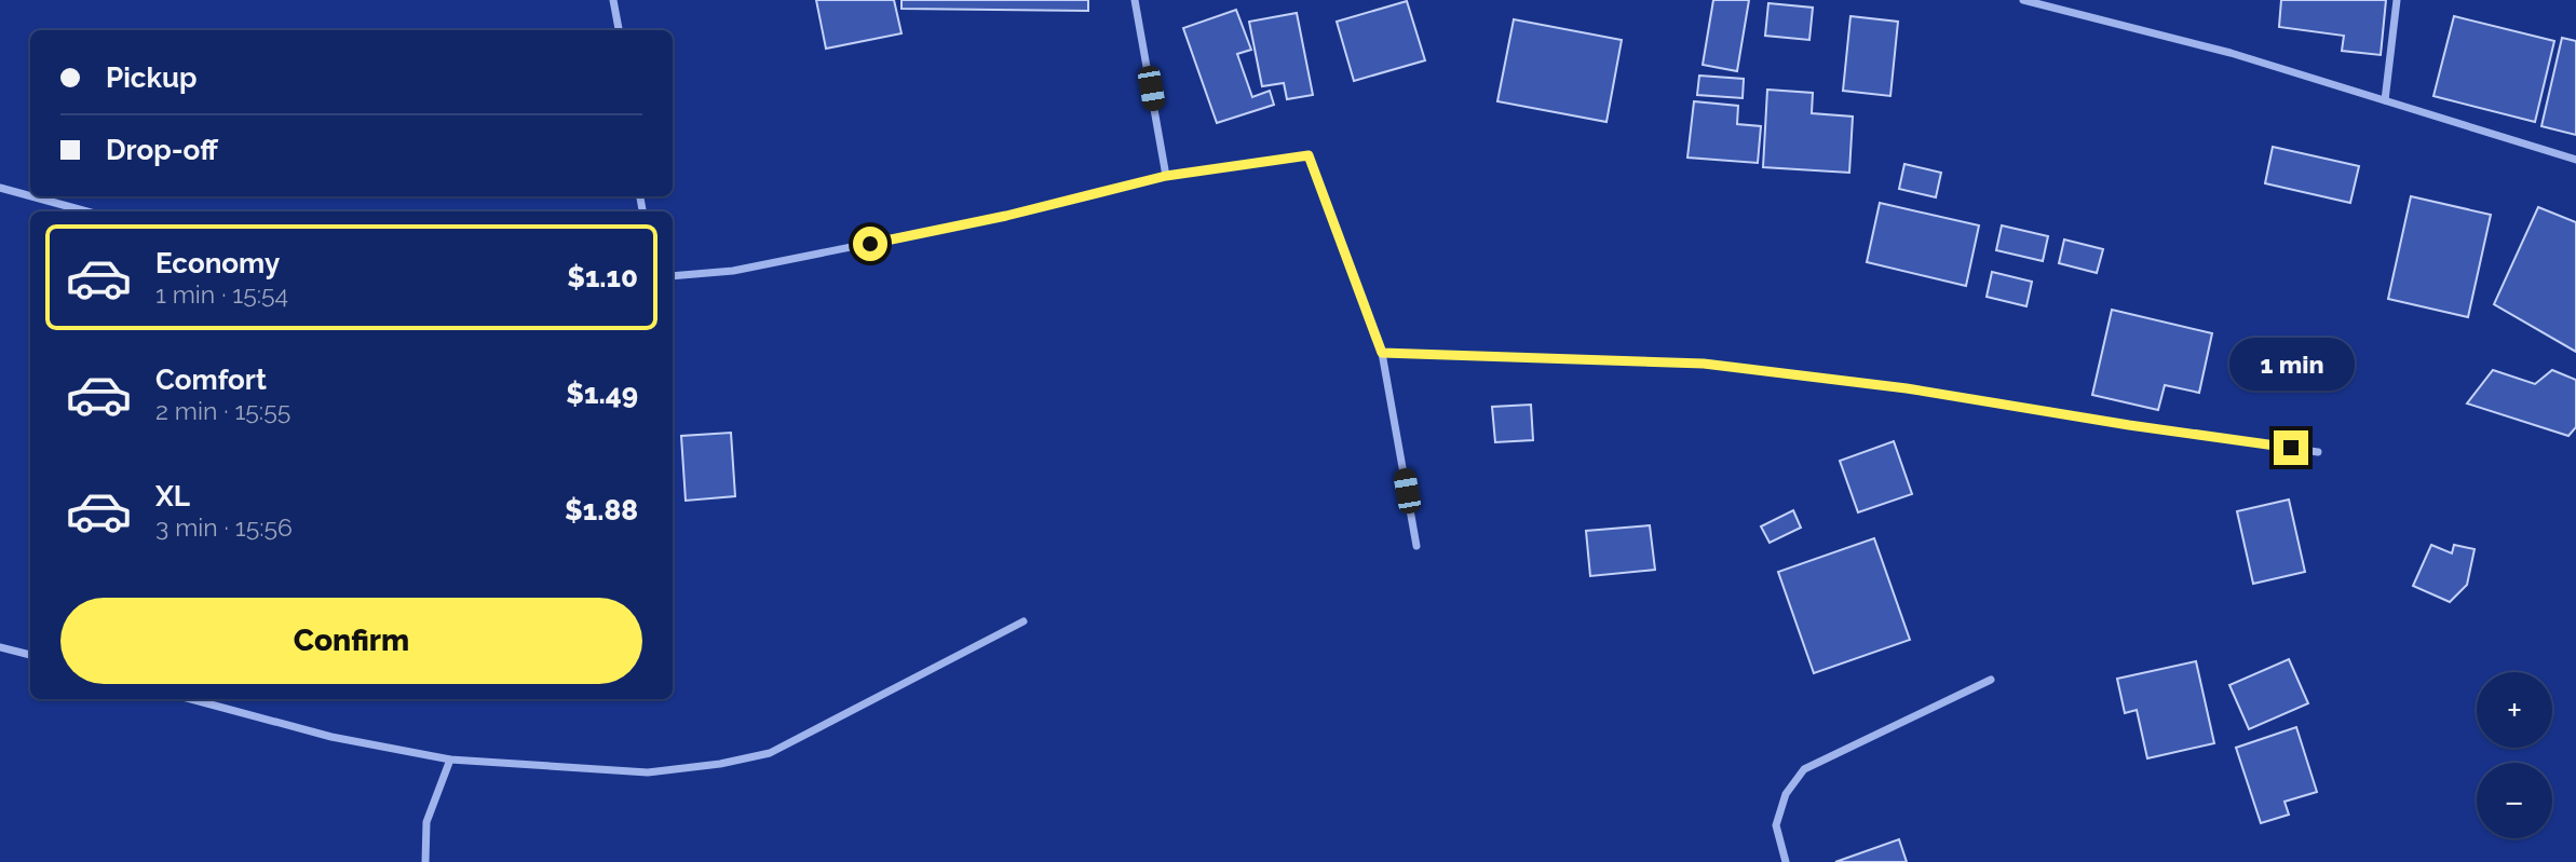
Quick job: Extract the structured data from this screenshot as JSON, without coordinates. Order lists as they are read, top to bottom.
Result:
{
  "page": {
    "banner": ["Pickup", "Drop-off"],
    "list": [
      {
        "name": "Economy",
        "note": "1 min · 15:54",
        "value": "$1.10"
      },
      {
        "name": "Comfort",
        "note": "2 min · 15:55",
        "value": "$1.49"
      },
      {
        "name": "XL",
        "note": "3 min · 15:56",
        "value": "$1.88"
      }
    ],
    "bubble": "1 min",
    "buttons": "Confirm",
    "map_buttons": ["+", "−"]
  }
}
